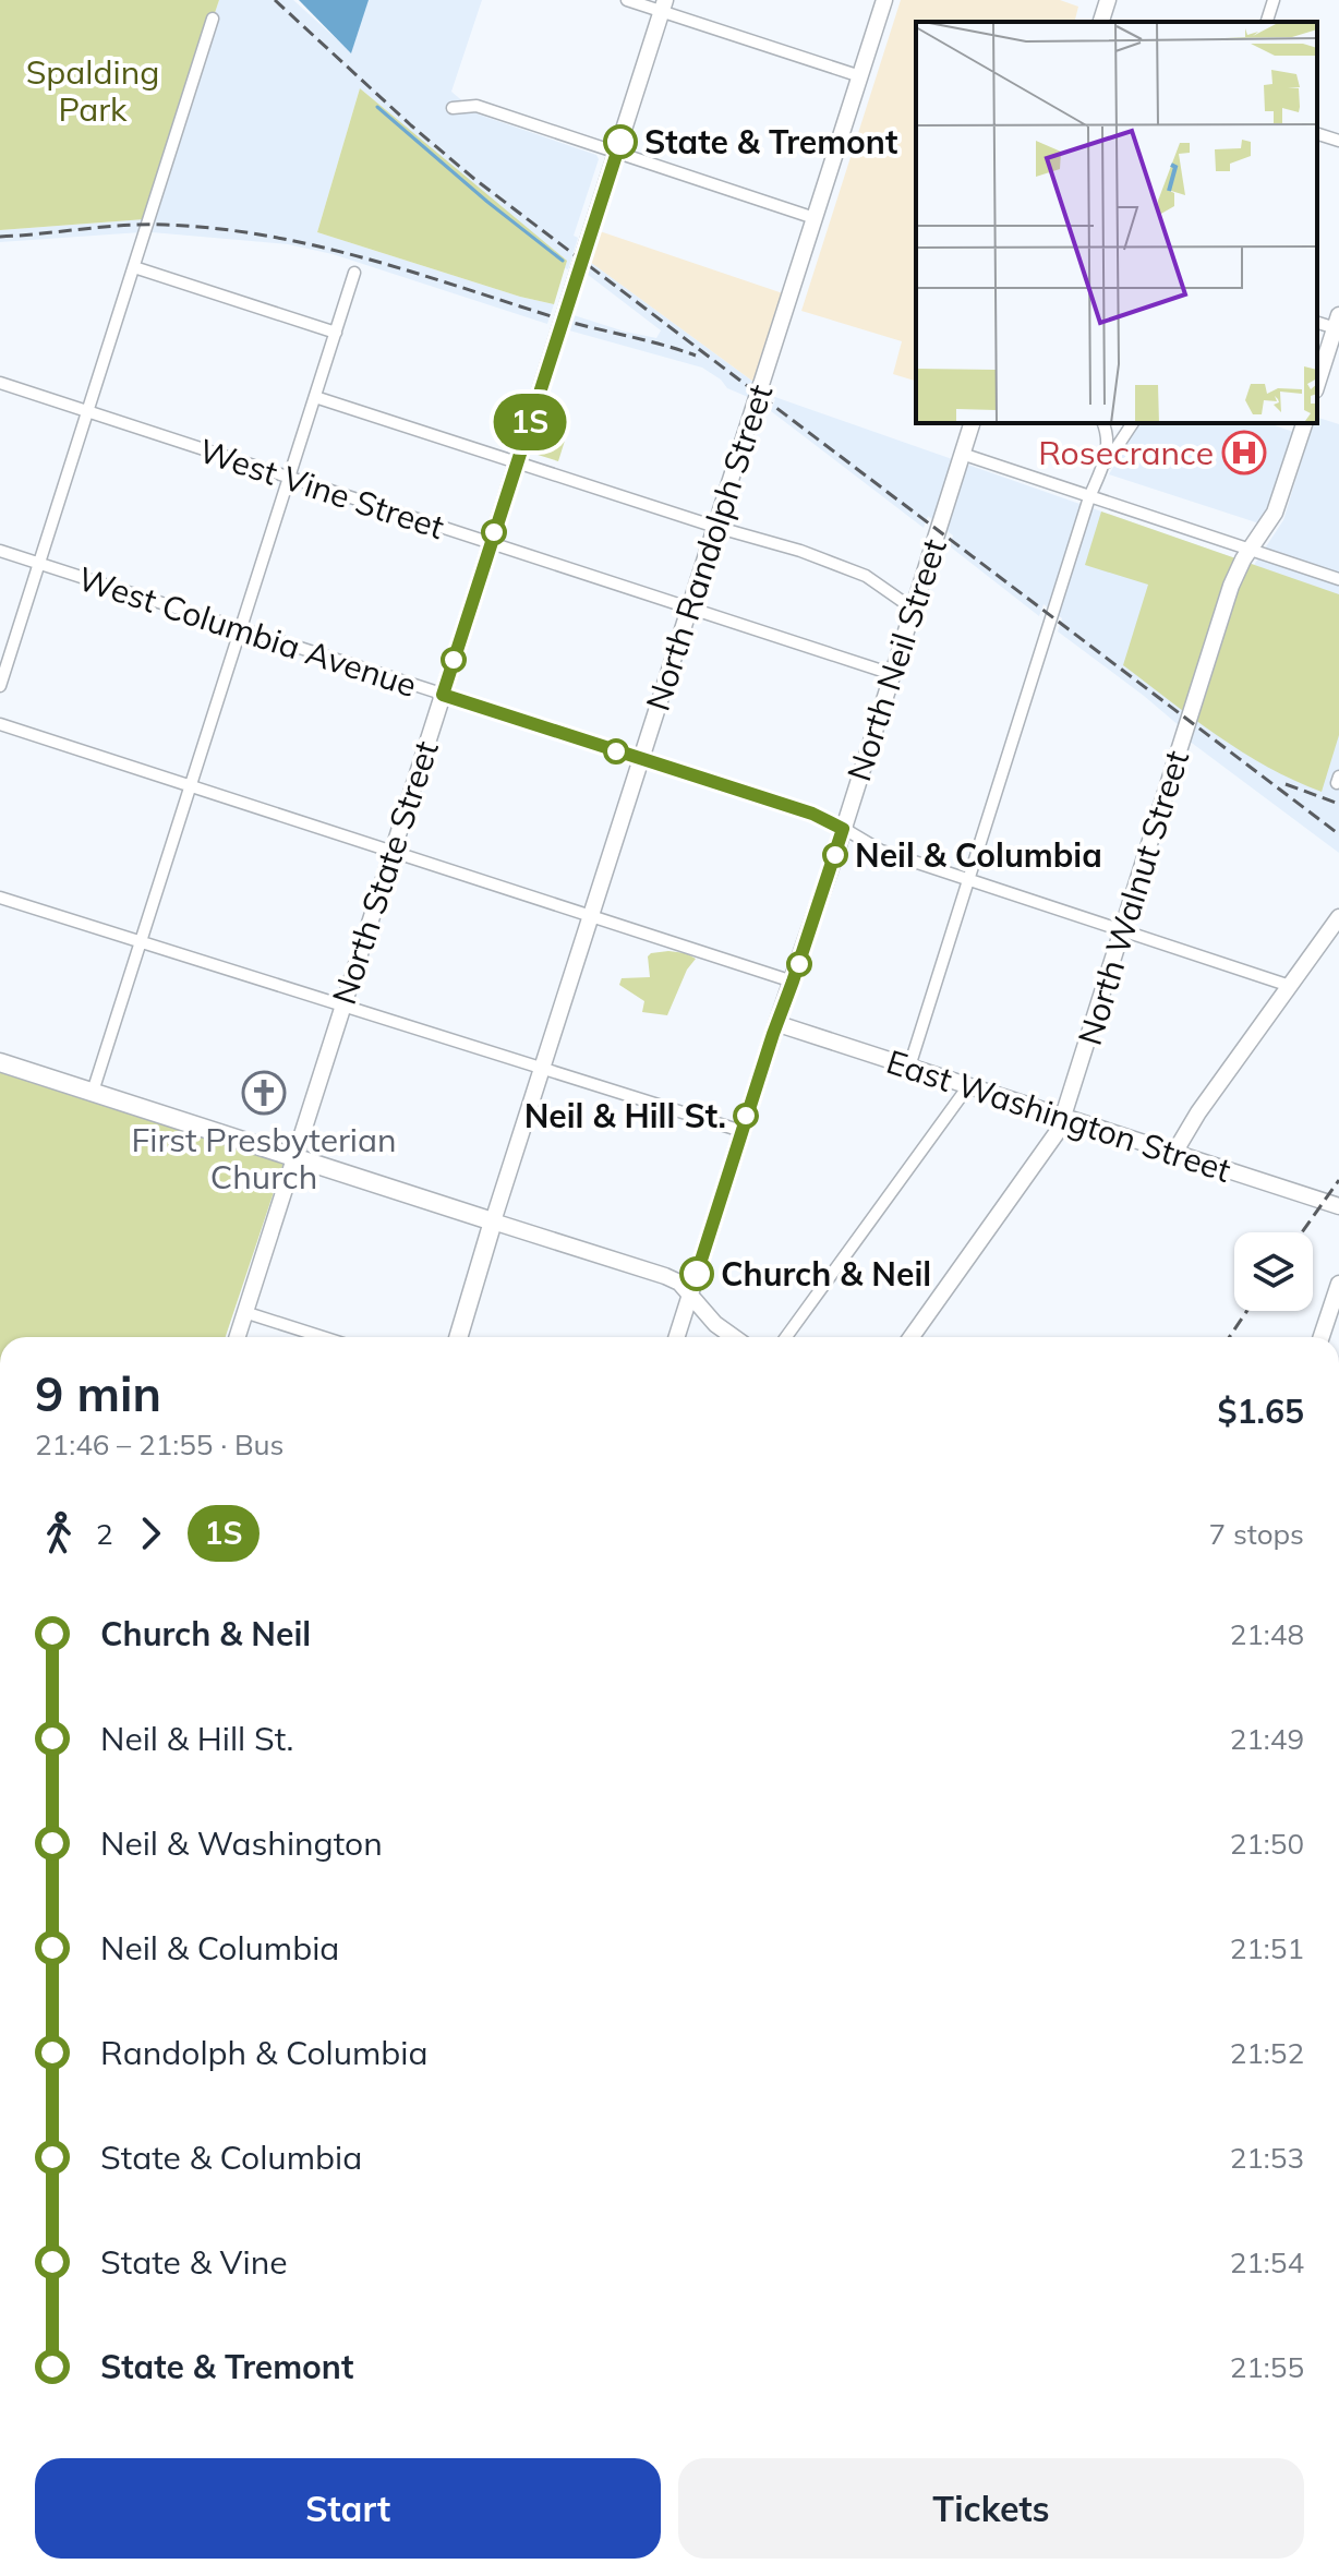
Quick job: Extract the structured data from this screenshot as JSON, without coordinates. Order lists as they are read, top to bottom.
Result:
{
  "streets": {
    "main road": [
      "North Randolph Street",
      "North Neil Street",
      "North State Street",
      "North Walnut Street",
      "East Washington Street"
    ],
    "street": ["West Vine Street", "West Columbia Avenue"]
  },
  "crossings": [
    ["West Vine Street", "North Randolph Street"],
    ["West Vine Street", "North Neil Street"],
    ["West Vine Street", "North State Street"],
    ["North Randolph Street", "West Columbia Avenue"],
    ["West Columbia Avenue", "North Neil Street"],
    ["West Columbia Avenue", "North State Street"],
    ["West Columbia Avenue", "North Walnut Street"],
    ["North Neil Street", "East Washington Street"],
    ["North Walnut Street", "East Washington Street"]
  ],
  "parks": ["Spalding Park"],
  "places": {
    "other": [
      "State & Tremont",
      "Neil & Columbia",
      "Neil & Hill St.",
      "Church & Neil"
    ],
    "hospital": ["Rosecrance"],
    "church": ["First Presbyterian Church"]
  },
  "lines": ["bus line 1S"],
  "page": {
    "on_map": "1S",
    "heading": ["9 min", "21:46 – 21:55 · Bus", "$1.65"],
    "legs": ["2", "1S", "7 stops"],
    "list": [
      {
        "name": "Church & Neil",
        "value": "21:48"
      },
      {
        "name": "Neil & Hill St.",
        "value": "21:49"
      },
      {
        "name": "Neil & Washington",
        "value": "21:50"
      },
      {
        "name": "Neil & Columbia",
        "value": "21:51"
      },
      {
        "name": "Randolph & Columbia",
        "value": "21:52"
      },
      {
        "name": "State & Columbia",
        "value": "21:53"
      },
      {
        "name": "State & Vine",
        "value": "21:54"
      },
      {
        "name": "State & Tremont",
        "value": "21:55"
      }
    ],
    "buttons": ["Start", "Tickets"]
  }
}
